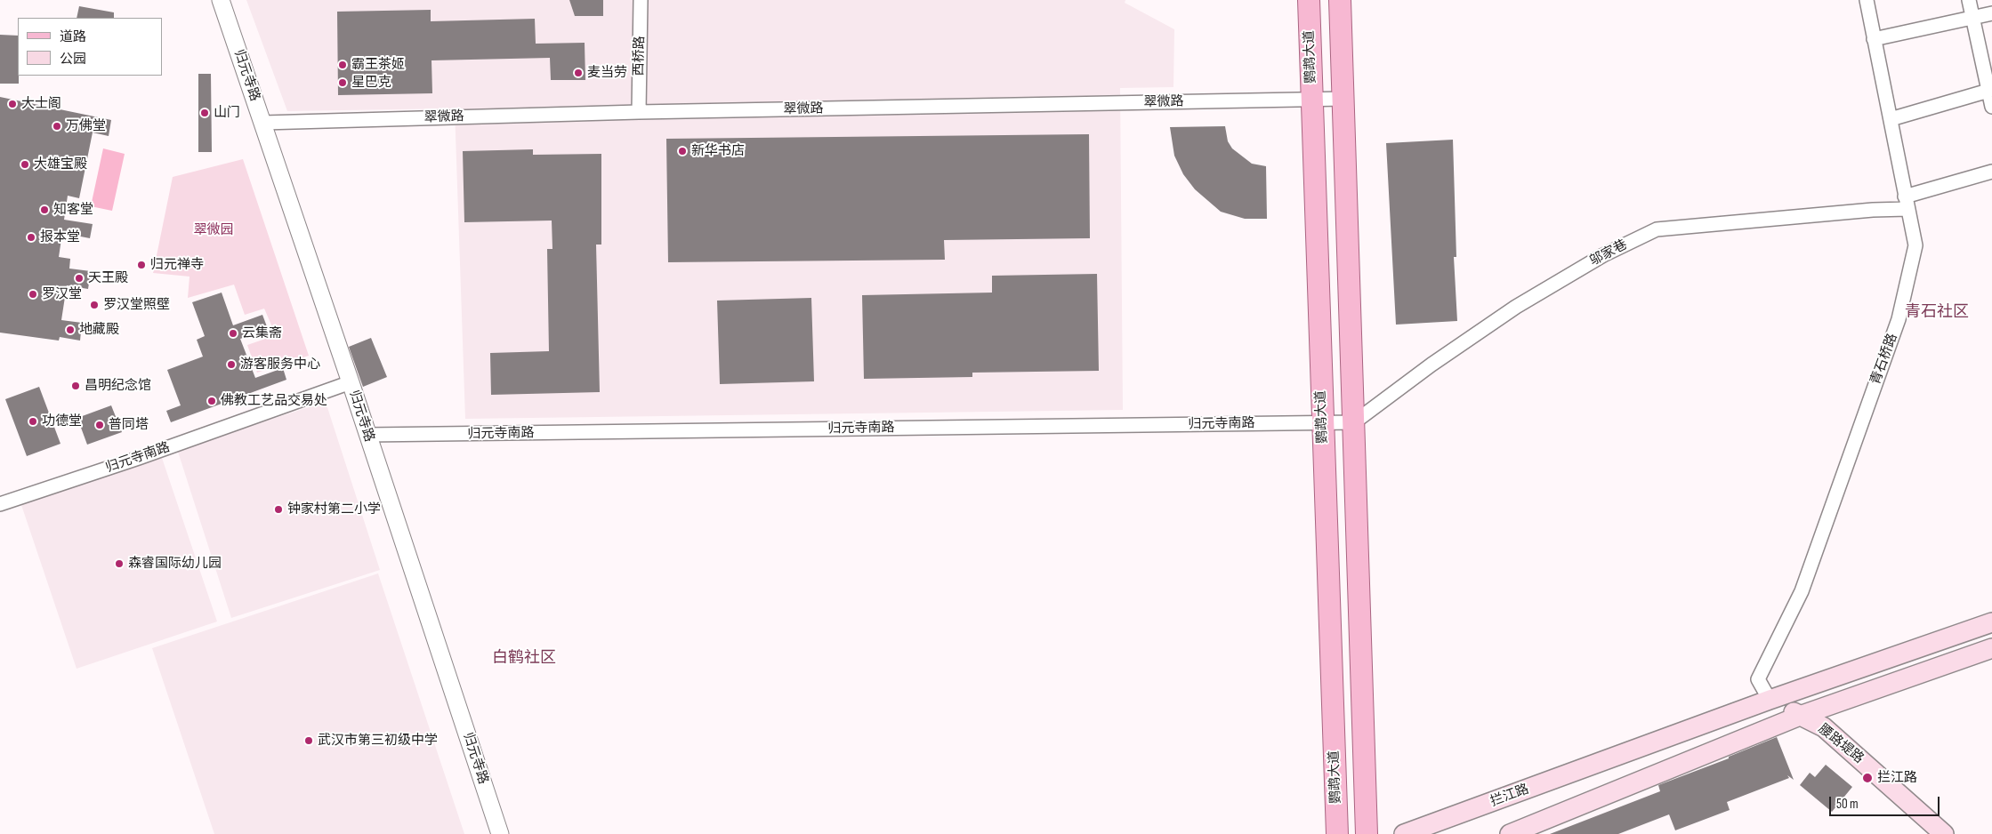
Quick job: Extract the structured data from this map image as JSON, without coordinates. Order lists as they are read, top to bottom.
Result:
{
  "streets": {
    "main road": ["鹦鹉大道", "腰路堤路", "拦江路"],
    "street": [
      "西桥路",
      "归元寺路",
      "翠微路",
      "邬家巷",
      "青石桥路",
      "归元寺南路"
    ]
  },
  "crossings": [
    ["西桥路", "翠微路"],
    ["鹦鹉大道", "翠微路"],
    ["鹦鹉大道", "归元寺南路"],
    ["归元寺路", "翠微路"],
    ["归元寺路", "归元寺南路"],
    ["邬家巷", "青石桥路"],
    ["邬家巷", "归元寺南路"],
    ["青石桥路", "腰路堤路"],
    ["青石桥路", "拦江路"],
    ["腰路堤路", "拦江路"]
  ],
  "districts": ["青石社区", "白鹤社区"],
  "parks": ["翠微园"],
  "places": [
    "霸王茶姬",
    "麦当劳",
    "星巴克",
    "大士阁",
    "山门",
    "万佛堂",
    "新华书店",
    "大雄宝殿",
    "知客堂",
    "报本堂",
    "归元禅寺",
    "天王殿",
    "罗汉堂",
    "罗汉堂照壁",
    "地藏殿",
    "云集斋",
    "游客服务中心",
    "昌明纪念馆",
    "佛教工艺品交易处",
    "功德堂",
    "普同塔",
    "钟家村第二小学",
    "森睿国际幼儿园",
    "武汉市第三初级中学",
    "拦江路"
  ],
  "legend": ["道路", "公园"],
  "scale_bar": "50 m"
}
